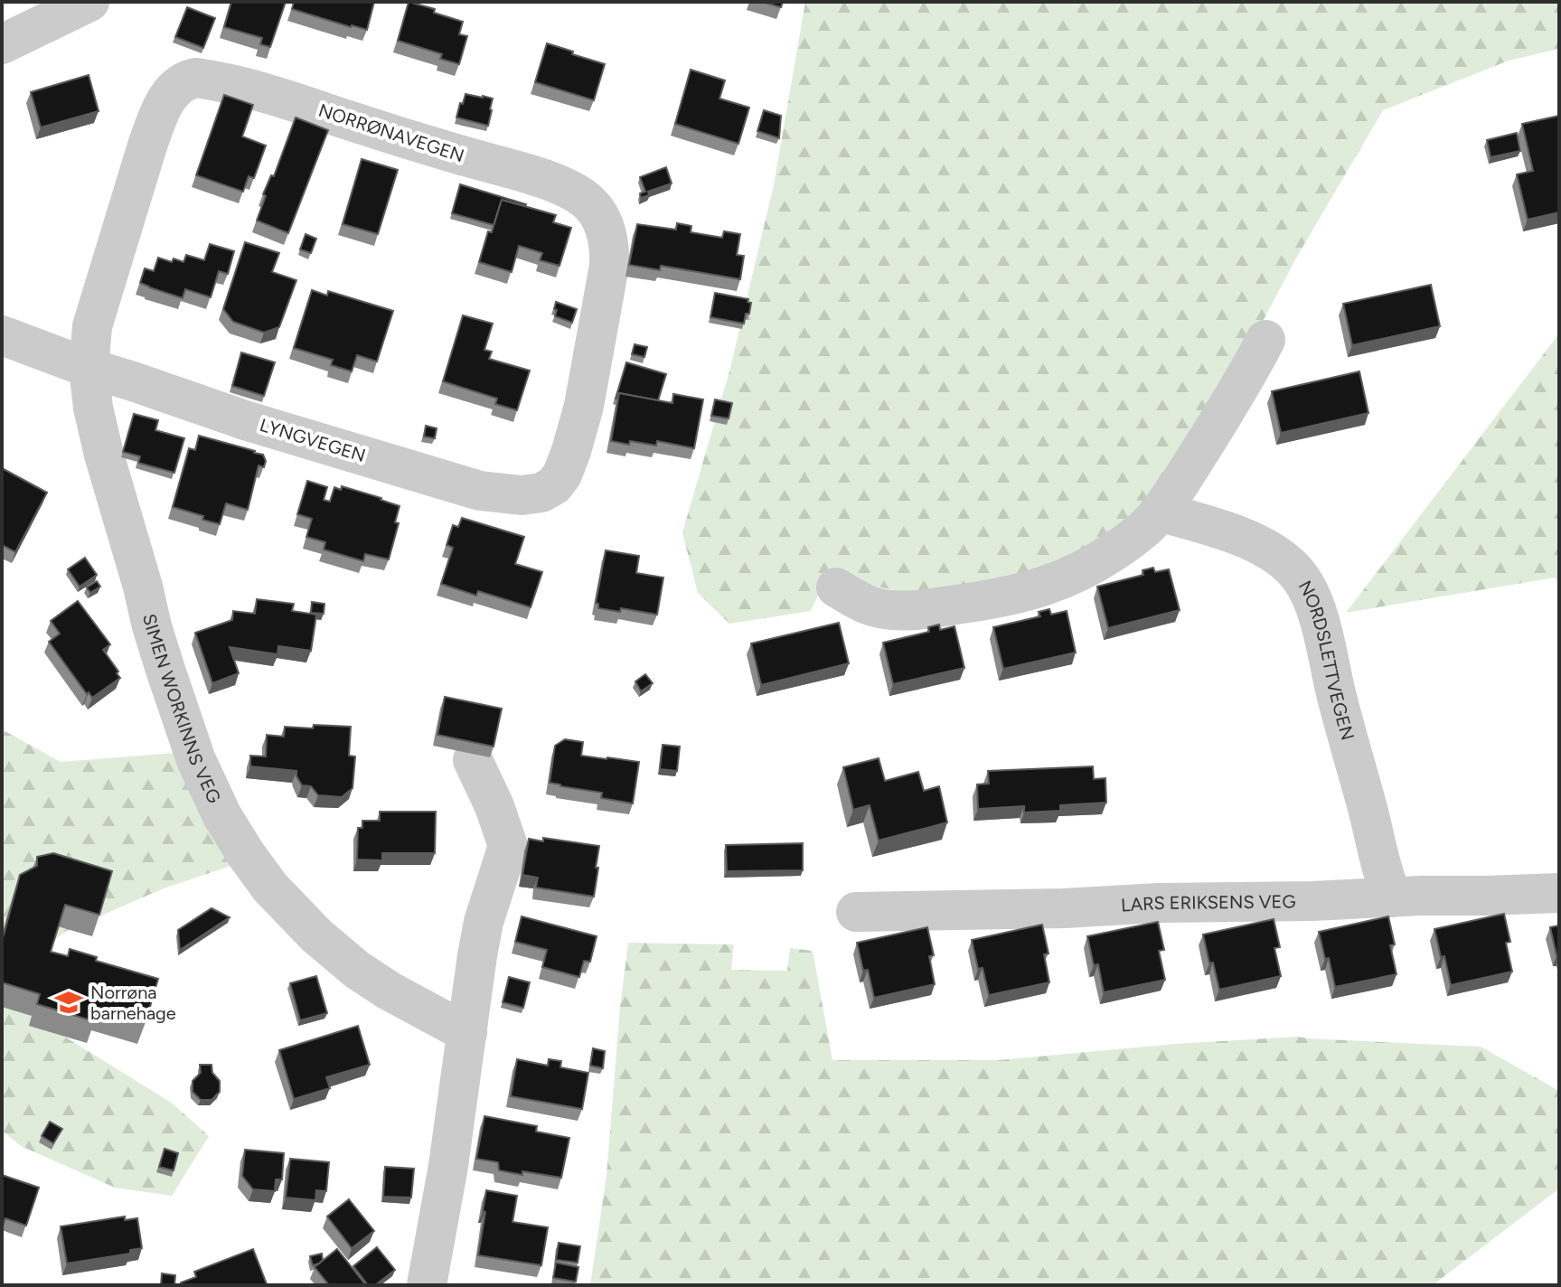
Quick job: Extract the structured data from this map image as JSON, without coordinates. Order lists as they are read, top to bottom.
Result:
{
  "streets": {
    "street": [
      "NORRØNAVEGEN",
      "LYNGVEGEN",
      "NORDSLETTVEGEN",
      "SIMEN WORKINNS VEG",
      "LARS ERIKSENS VEG"
    ]
  },
  "crossings": [
    ["NORRØNAVEGEN", "LYNGVEGEN"],
    ["NORRØNAVEGEN", "SIMEN WORKINNS VEG"],
    ["LYNGVEGEN", "SIMEN WORKINNS VEG"],
    ["NORDSLETTVEGEN", "LARS ERIKSENS VEG"]
  ],
  "places": {
    "school or university": ["Norrøna barnehage"]
  }
}
